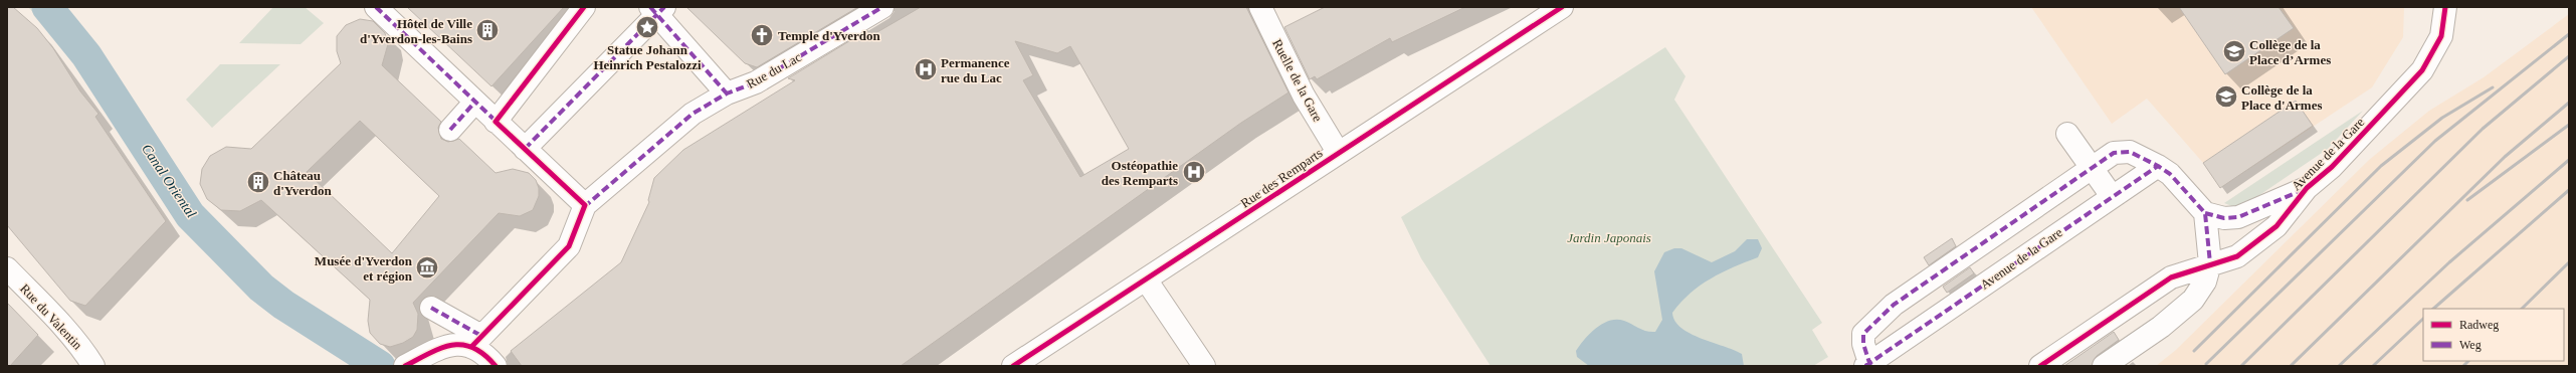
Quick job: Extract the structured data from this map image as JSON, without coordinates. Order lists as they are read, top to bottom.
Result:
{
  "streets": {
    "street": [
      "Rue du Lac",
      "Ruelle de la Gare",
      "Avenue de la Gare",
      "Rue des Remparts",
      "Rue du Valentin"
    ]
  },
  "crossings": [
    ["Ruelle de la Gare", "Rue des Remparts"]
  ],
  "water": ["Canal Oriental"],
  "parks": ["Jardin Japonais"],
  "places": {
    "place": ["Statue Johann Heinrich Pestalozzi"],
    "building": ["Hôtel de Ville d'Yverdon-les-Bains", "Château d'Yverdon"],
    "church": ["Temple d'Yverdon"],
    "school or university": ["Collège de la Place d’Armes", "Collège de la Place d'Armes"],
    "hospital": ["Permanence rue du Lac", "Ostéopathie des Remparts"],
    "museum": ["Musée d'Yverdon et région"]
  },
  "legend": ["Radweg", "Weg"]
}
